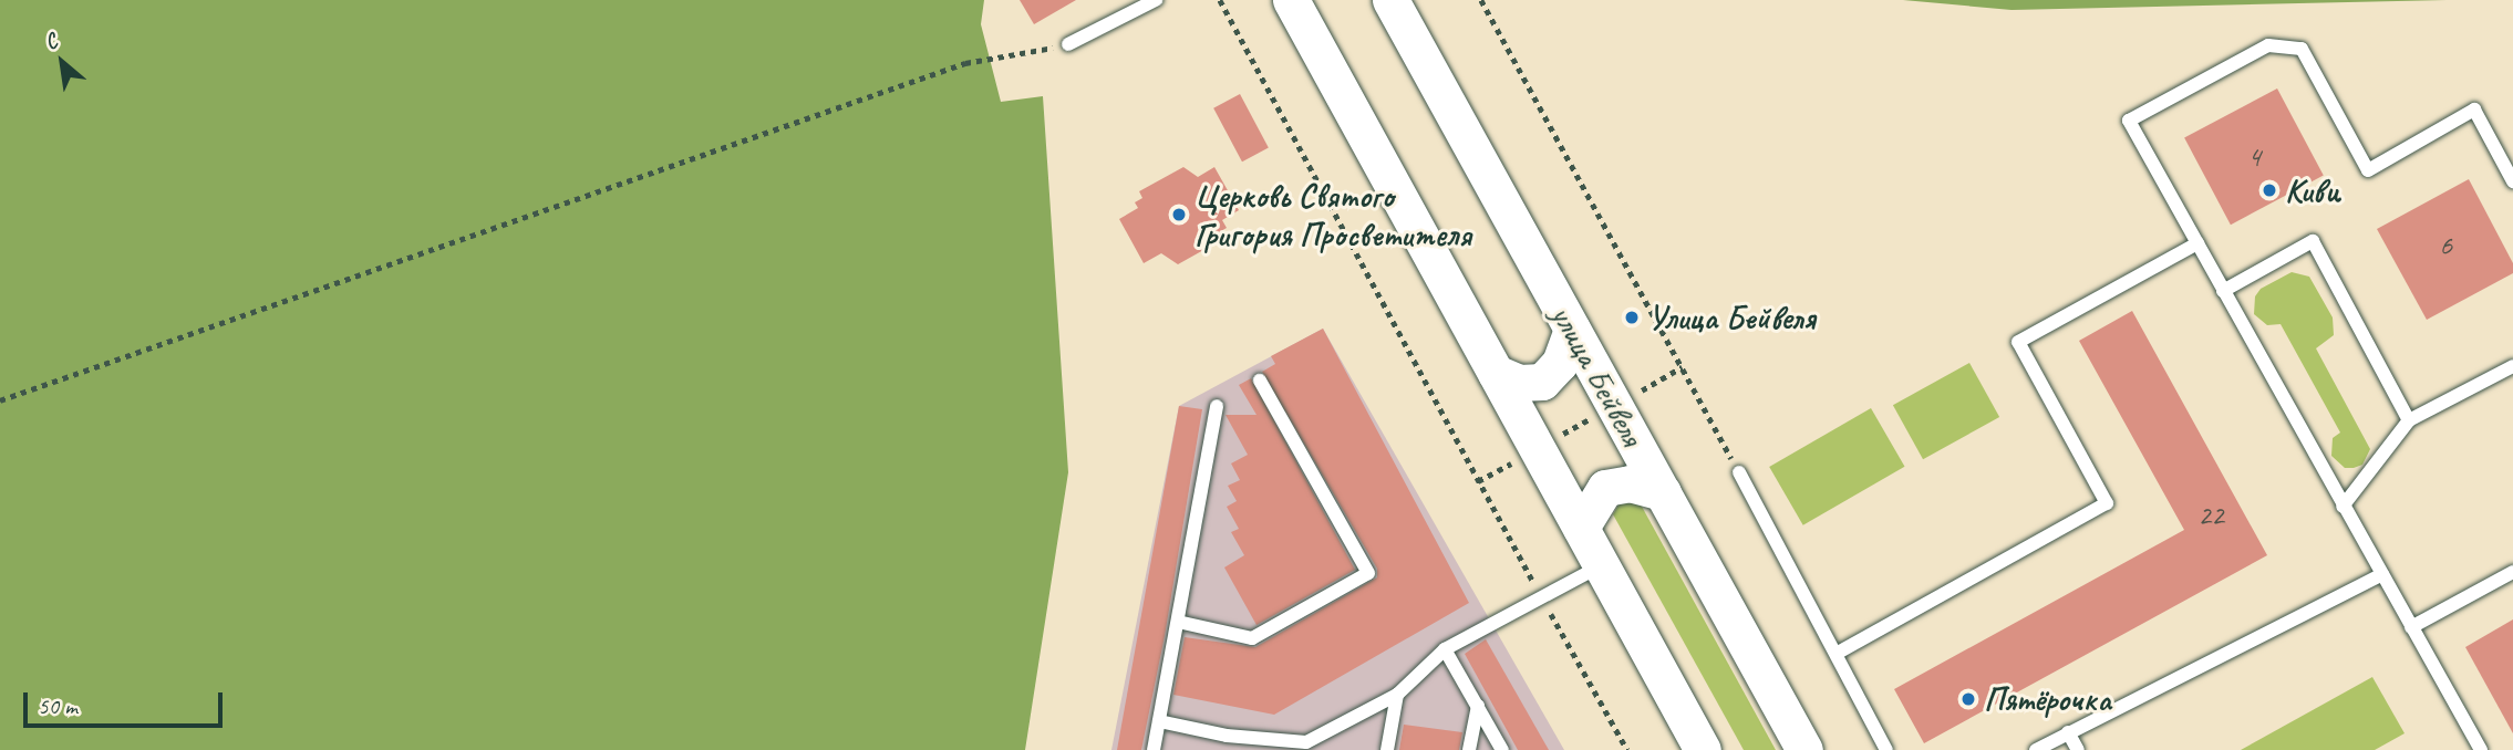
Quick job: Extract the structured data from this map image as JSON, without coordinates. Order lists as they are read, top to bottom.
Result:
{
  "streets": {
    "main road": ["улица Бейвеля"]
  },
  "places": [
    "Киви",
    "Церковь Святого Григория Просветителя",
    "Улица Бейвеля",
    "Пятёрочка"
  ],
  "house_numbers": ["4", "6", "22"],
  "scale_bar": "50 m",
  "north": "top left"
}
